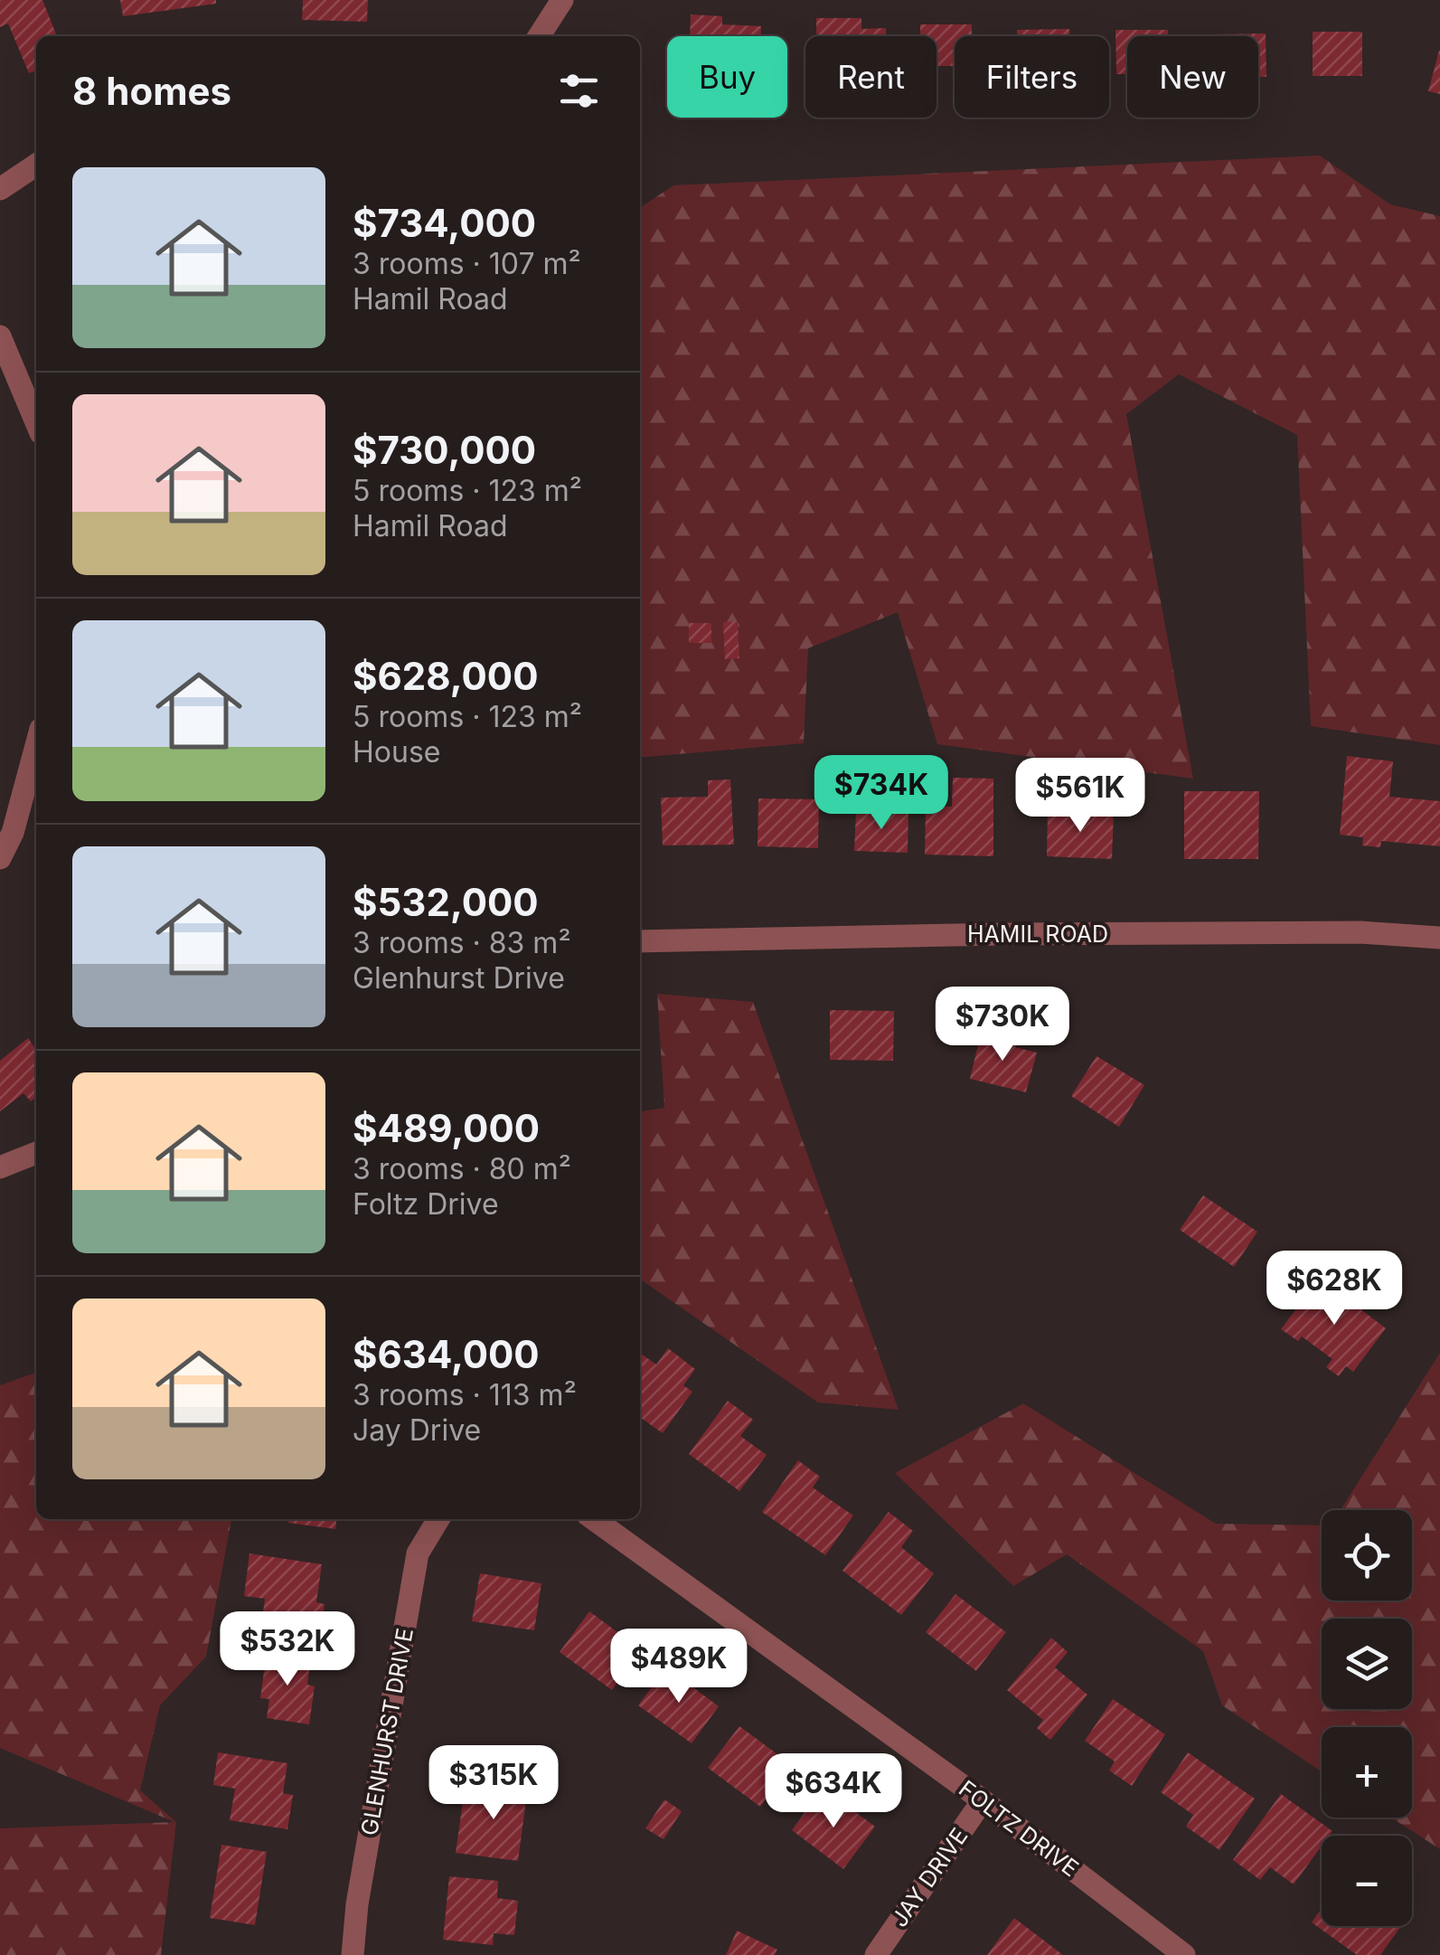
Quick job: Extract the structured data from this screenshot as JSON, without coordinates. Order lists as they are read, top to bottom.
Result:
{
  "streets": {
    "street": [
      "HAMIL ROAD",
      "GLENHURST DRIVE",
      "FOLTZ DRIVE",
      "JAY DRIVE"
    ]
  },
  "crossings": [
    ["FOLTZ DRIVE", "JAY DRIVE"]
  ],
  "page": {
    "chip": [
      "Buy",
      "Rent",
      "Filters",
      "New"
    ],
    "heading": "8 homes",
    "list": [
      {
        "name": "$734,000",
        "note": "3 rooms · 107 m² · Hamil Road"
      },
      {
        "name": "$730,000",
        "note": "5 rooms · 123 m² · Hamil Road"
      },
      {
        "name": "$628,000",
        "note": "5 rooms · 123 m² · House"
      },
      {
        "name": "$532,000",
        "note": "3 rooms · 83 m² · Glenhurst Drive"
      },
      {
        "name": "$489,000",
        "note": "3 rooms · 80 m² · Foltz Drive"
      },
      {
        "name": "$634,000",
        "note": "3 rooms · 113 m² · Jay Drive"
      }
    ],
    "price": [
      "$734K",
      "$561K",
      "$730K",
      "$628K",
      "$532K",
      "$489K",
      "$315K",
      "$634K"
    ],
    "map_buttons": ["+", "−"]
  }
}
